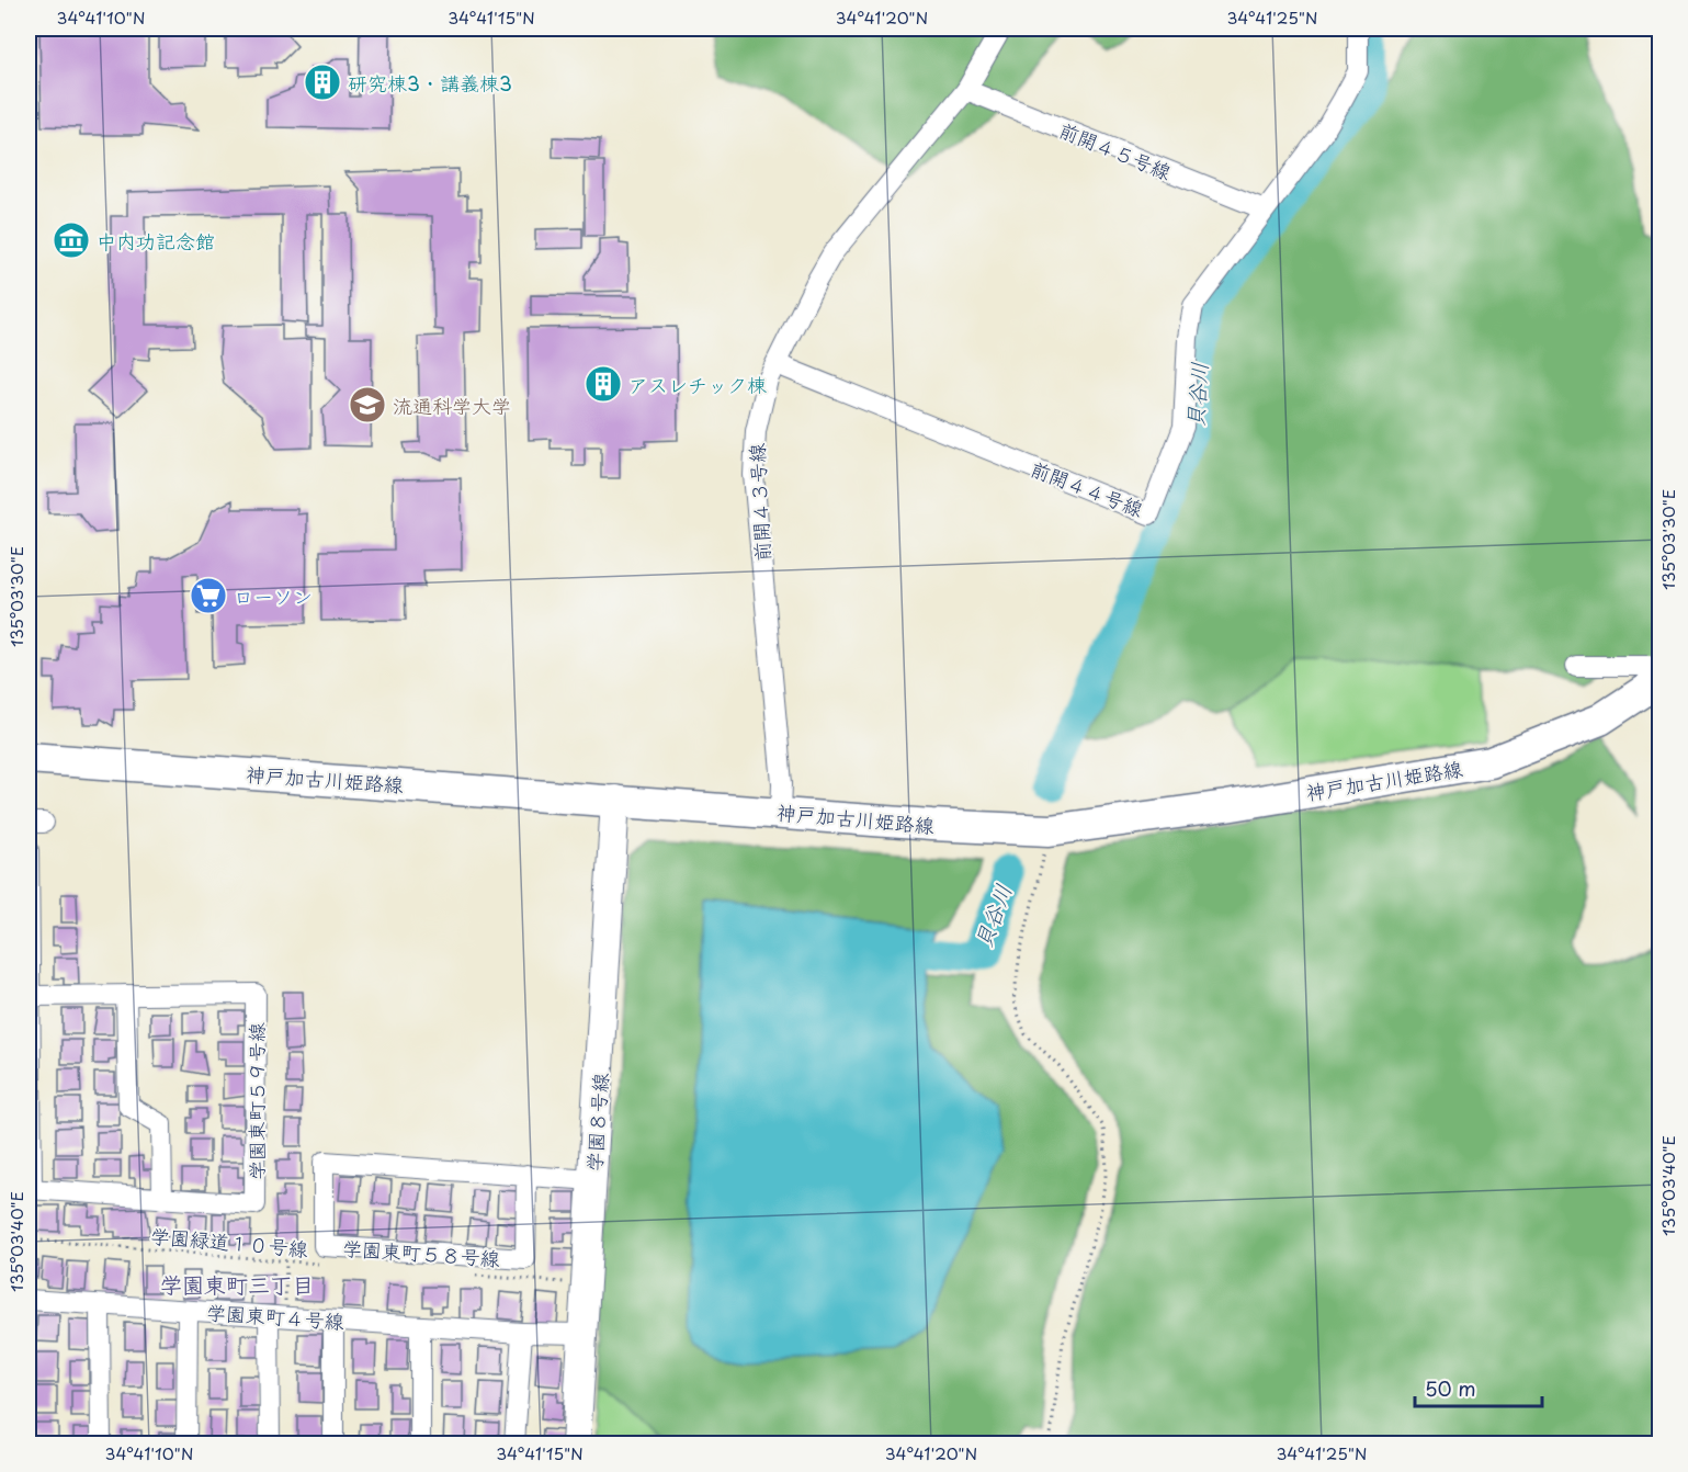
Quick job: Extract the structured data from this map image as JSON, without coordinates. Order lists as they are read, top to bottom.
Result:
{
  "streets": {
    "main road": ["神戸加古川姫路線"],
    "street": [
      "前開４５号線",
      "前開４４号線",
      "前開４３号線",
      "学園東町５９号線",
      "学園８号線",
      "学園東町５８号線",
      "学園東町４号線"
    ],
    "path": ["学園緑道１０号線"]
  },
  "crossings": [
    ["前開４５号線", "前開４４号線"],
    ["前開４５号線", "前開４３号線"],
    ["前開４４号線", "前開４３号線"],
    ["前開４３号線", "神戸加古川姫路線"],
    ["神戸加古川姫路線", "学園８号線"],
    ["学園８号線", "学園東町５８号線"],
    ["学園８号線", "学園東町４号線"]
  ],
  "districts": ["学園東町三丁目"],
  "water": ["貝谷川"],
  "places": {
    "building": ["研究棟3・講義棟3", "アスレチック棟"],
    "museum": ["中内功記念館"],
    "school or university": ["流通科学大学"],
    "supermarket": ["ローソン"]
  },
  "scale_bar": "50 m",
  "coordinates": [
    "34°41'10\"N",
    "34°41'15\"N",
    "34°41'20\"N",
    "34°41'25\"N",
    "135°03'30\"E",
    "135°03'40\"E"
  ]
}
